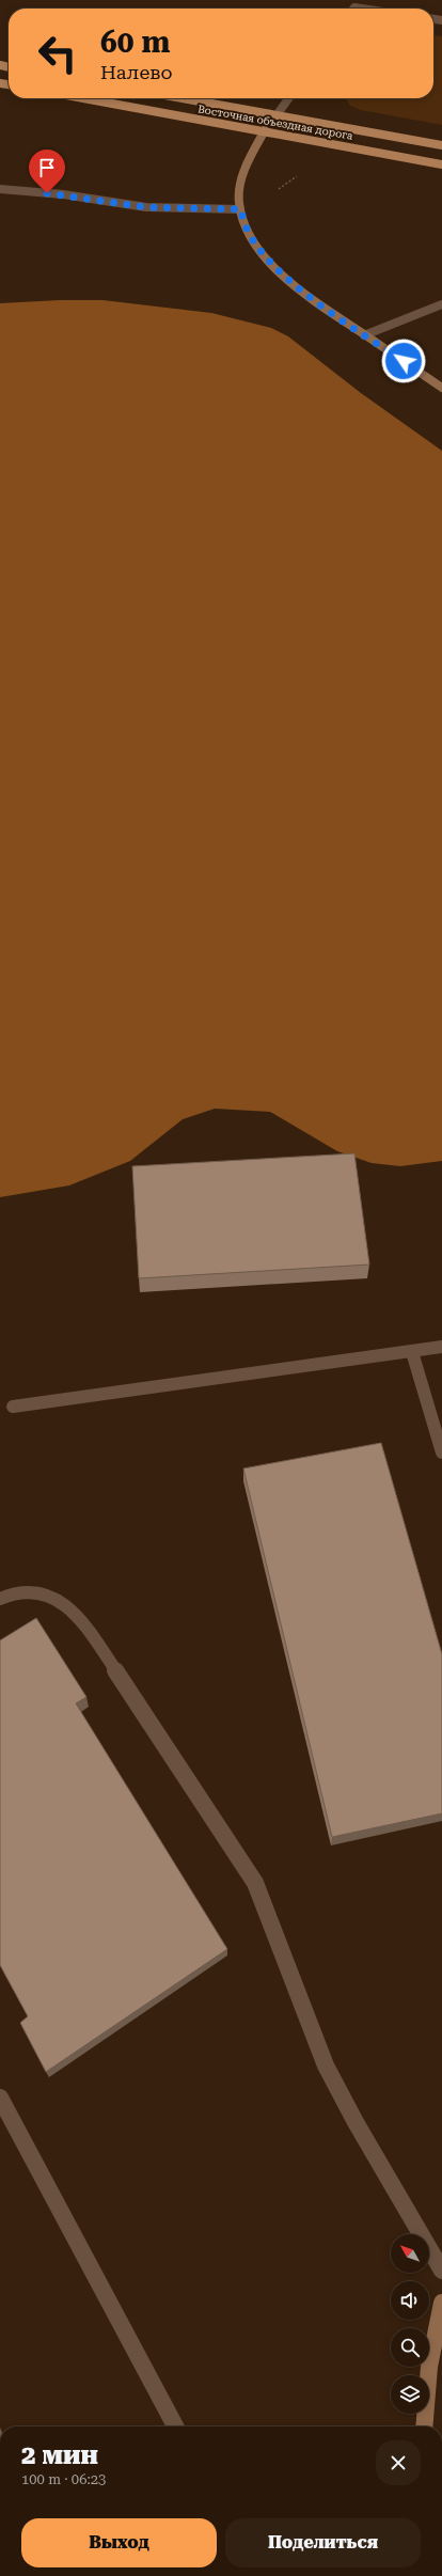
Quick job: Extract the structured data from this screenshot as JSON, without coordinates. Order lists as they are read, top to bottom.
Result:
{
  "streets": {
    "main road": ["Восточная объездная дорога"]
  },
  "north": "top left",
  "page": {
    "turn": ["60 m", "Налево"],
    "heading": ["2 мин", "100 m · 06:23"],
    "buttons": ["Выход", "Поделиться"]
  }
}
